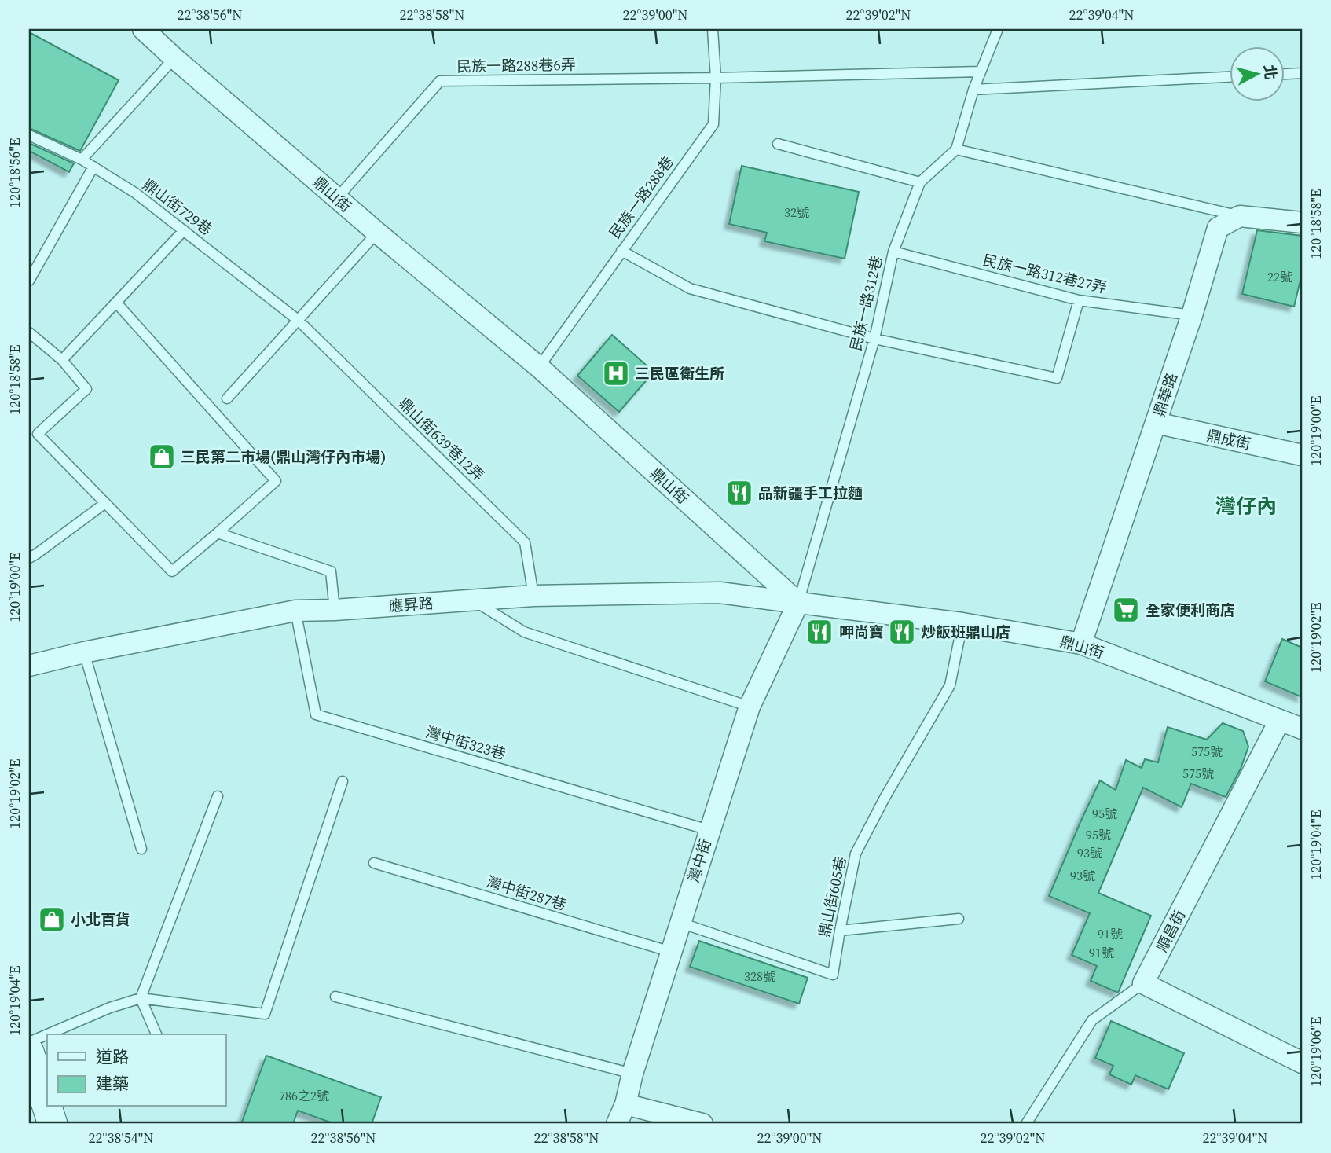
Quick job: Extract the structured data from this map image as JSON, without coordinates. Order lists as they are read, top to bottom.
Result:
{
  "streets": {
    "street": [
      "鼎山街",
      "鼎華路",
      "鼎成街",
      "應昇路",
      "灣中街",
      "順昌街"
    ],
    "lane": [
      "民族一路288巷6弄",
      "民族一路288巷",
      "鼎山街729巷",
      "民族一路312巷27弄",
      "民族一路312巷",
      "鼎山街639巷12弄",
      "灣中街323巷",
      "灣中街287巷",
      "鼎山街605巷"
    ]
  },
  "crossings": [
    ["民族一路288巷6弄", "鼎山街"],
    ["民族一路288巷6弄", "民族一路288巷"],
    ["鼎山街", "民族一路288巷"],
    ["鼎山街", "民族一路312巷"],
    ["鼎山街", "鼎華路"],
    ["鼎山街", "應昇路"],
    ["鼎山街", "灣中街"],
    ["鼎山街", "鼎山街605巷"],
    ["鼎山街", "順昌街"],
    ["鼎山街729巷", "鼎山街639巷12弄"],
    ["民族一路312巷27弄", "民族一路312巷"],
    ["民族一路312巷27弄", "鼎華路"],
    ["民族一路312巷", "應昇路"],
    ["民族一路312巷", "灣中街"],
    ["鼎華路", "鼎成街"],
    ["鼎山街639巷12弄", "應昇路"],
    ["應昇路", "灣中街323巷"],
    ["應昇路", "灣中街"],
    ["灣中街323巷", "灣中街"],
    ["灣中街", "灣中街287巷"],
    ["灣中街", "鼎山街605巷"]
  ],
  "districts": ["灣仔內"],
  "places": {
    "hospital": ["三民區衛生所"],
    "shop": ["三民第二市場(鼎山灣仔內市場)", "小北百貨"],
    "restaurant": ["品新疆手工拉麵", "呷尚寶", "炒飯班鼎山店"],
    "supermarket": ["全家便利商店"]
  },
  "house_numbers": [
    "32號",
    "22號",
    "575號",
    "575號",
    "95號",
    "95號",
    "93號",
    "93號",
    "91號",
    "91號",
    "328號",
    "786之2號"
  ],
  "legend": ["道路", "建築"],
  "north": "right",
  "coordinates": [
    "22°38'56\"N",
    "22°38'58\"N",
    "22°39'00\"N",
    "22°39'02\"N",
    "22°39'04\"N",
    "120°18'56\"E",
    "120°18'58\"E",
    "120°19'00\"E",
    "120°19'02\"E",
    "120°19'04\"E",
    "120°19'06\"E",
    "22°38'54\"N"
  ]
}
